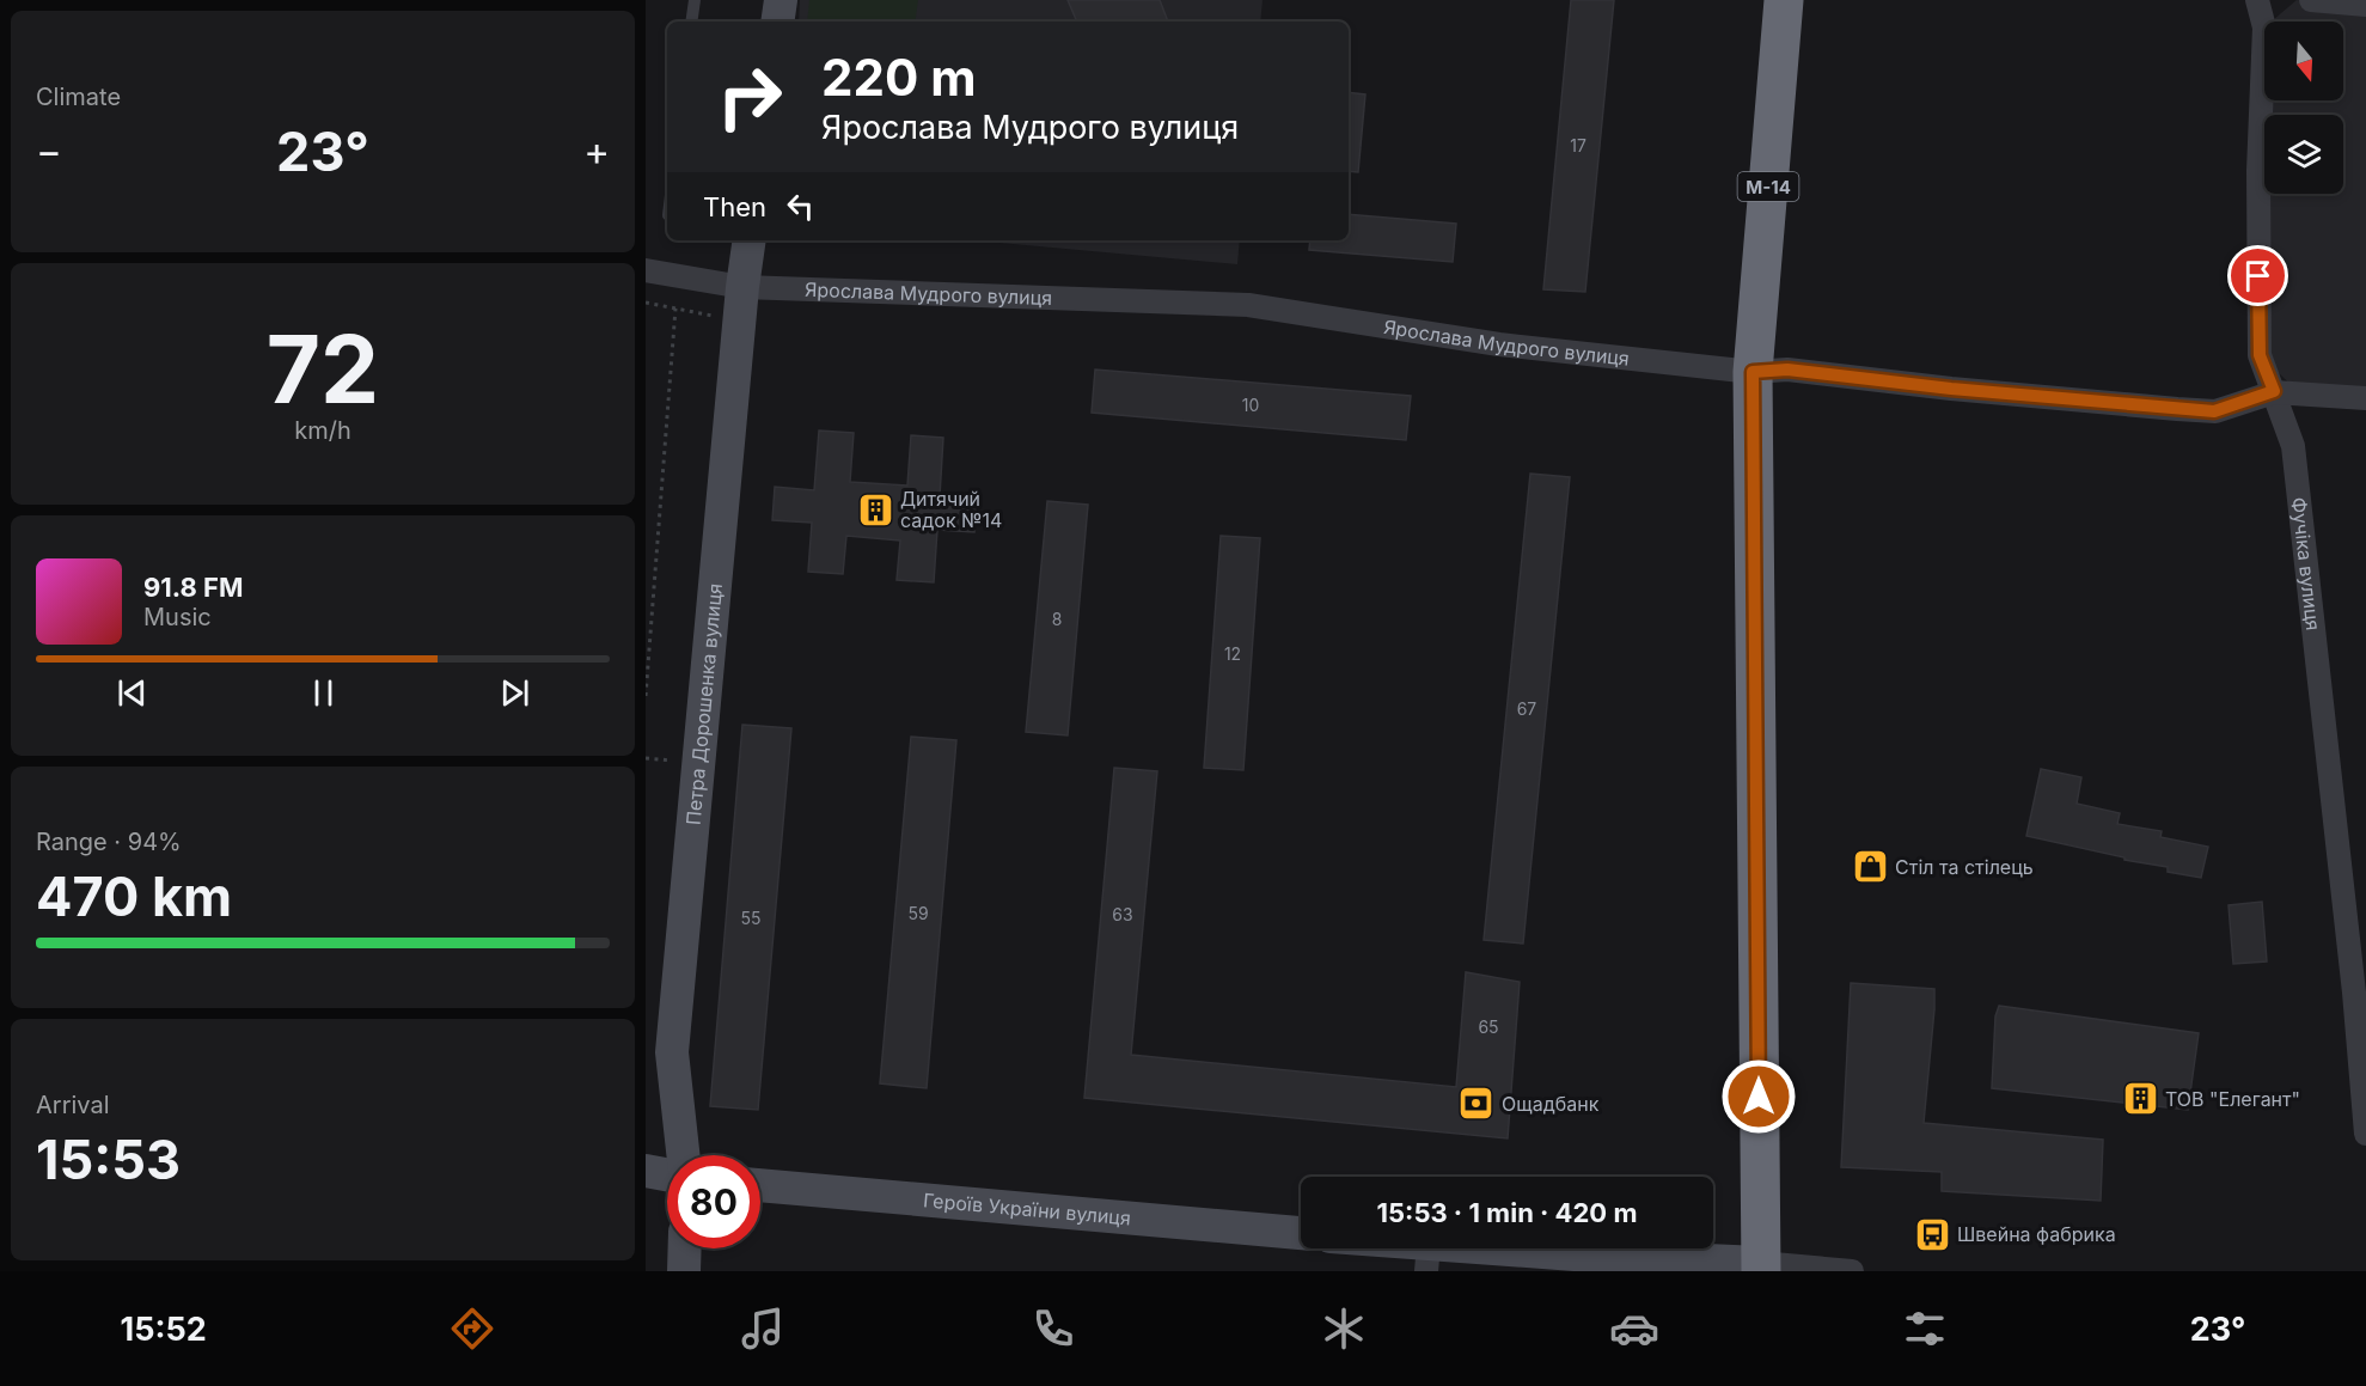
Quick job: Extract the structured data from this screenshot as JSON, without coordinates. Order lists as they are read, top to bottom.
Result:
{
  "streets": {
    "highway": ["М-14"],
    "main road": ["Петра Дорошенка вулиця", "Героїв України вулиця"],
    "street": ["Ярослава Мудрого вулиця", "Фучіка вулиця"]
  },
  "crossings": [
    ["М-14", "Ярослава Мудрого вулиця"],
    ["Ярослава Мудрого вулиця", "Фучіка вулиця"],
    ["Ярослава Мудрого вулиця", "Петра Дорошенка вулиця"]
  ],
  "places": {
    "building": ["Дитячий садок №14", "ТОВ \"Елегант\""],
    "shop": ["Стіл та стілець"],
    "bank": ["Ощадбанк"],
    "bus stop": ["Швейна фабрика"]
  },
  "house_numbers": [
    "17",
    "10",
    "8",
    "12",
    "67",
    "59",
    "63",
    "55",
    "65"
  ],
  "north": "bottom",
  "page": {
    "tile": [
      "Climate",
      ["72", "km/h"],
      ["Range · 94%", "470 km"],
      ["Arrival", "15:53"]
    ],
    "turn": ["220 m", "Ярослава Мудрого вулиця"],
    "heat": ["−", "23°", "+"],
    "then": "Then",
    "song": ["91.8 FM", "Music"],
    "limit": "80",
    "trip": "15:53 · 1 min · 420 m",
    "tabs": ["15:52", "23°"]
  }
}
